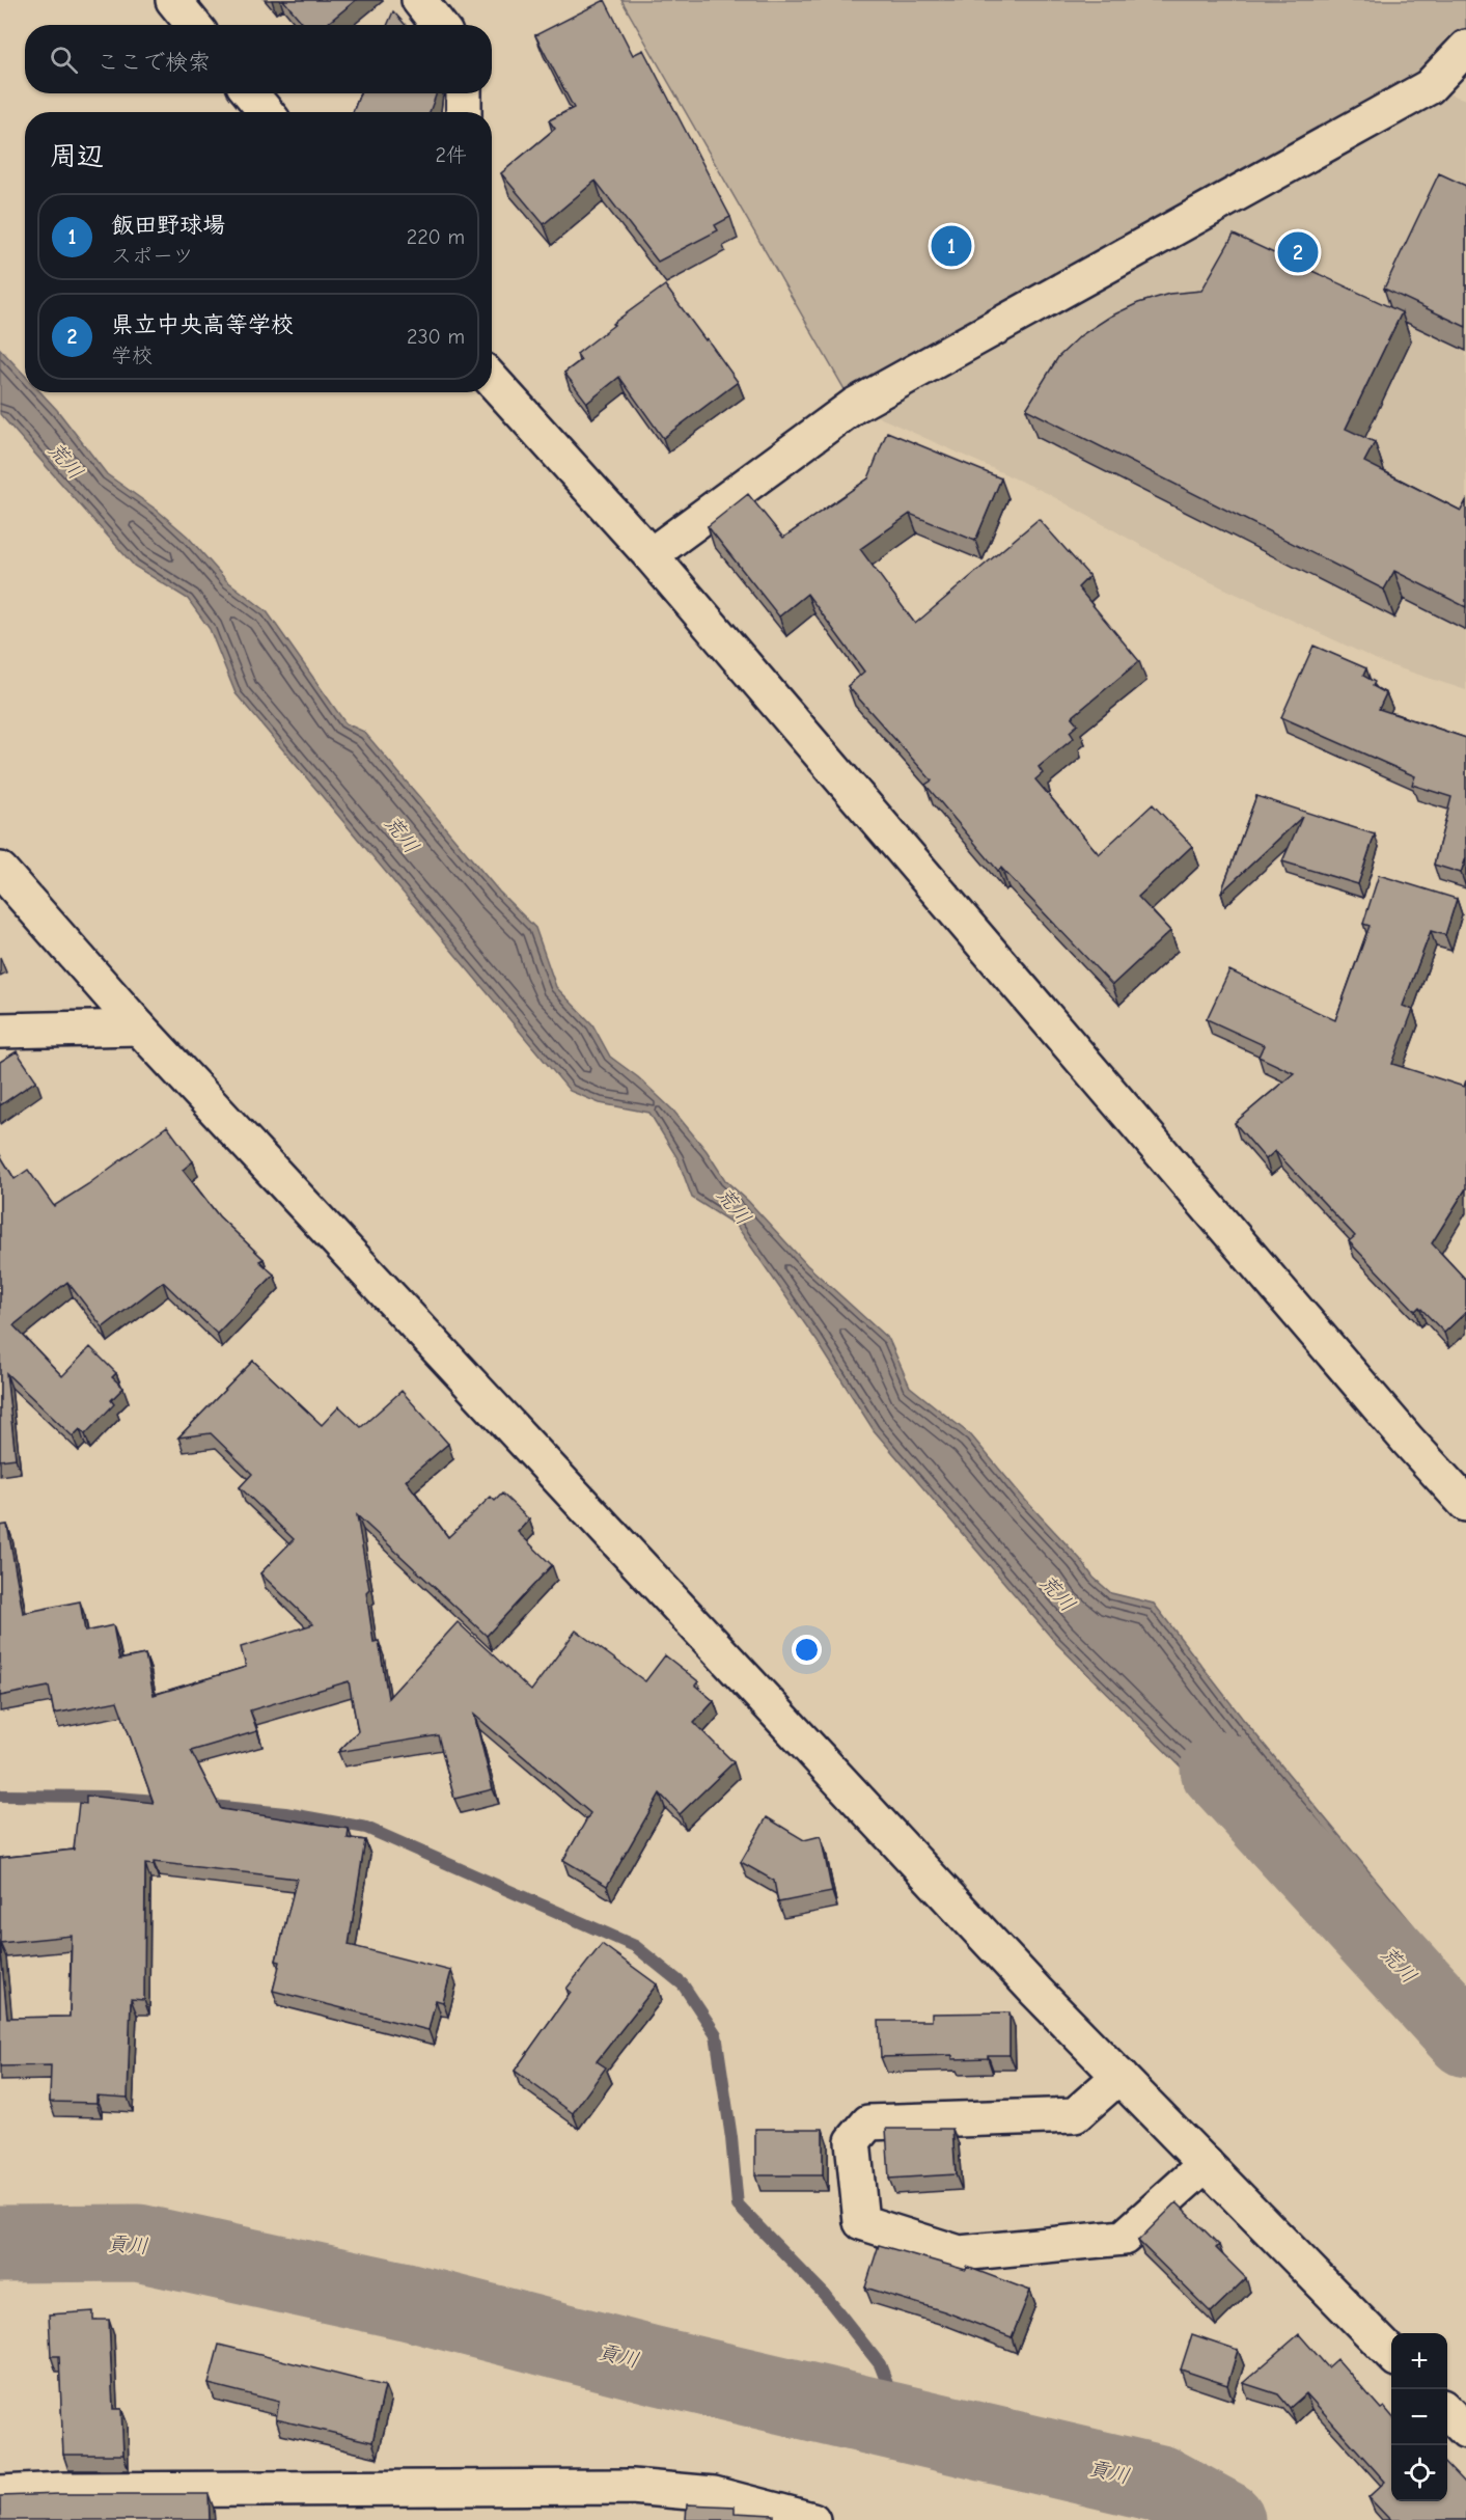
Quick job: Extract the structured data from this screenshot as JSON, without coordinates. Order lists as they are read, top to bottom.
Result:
{
  "water": ["荒川", "貢川"],
  "page": {
    "search": "ここで検索",
    "heading": ["周辺", "2件"],
    "list": [
      {
        "mark": "1",
        "name": "飯田野球場",
        "note": "スポーツ",
        "value": "220 m"
      },
      {
        "mark": "2",
        "name": "県立中央高等学校",
        "note": "学校",
        "value": "230 m"
      }
    ],
    "pins": ["1", "2"],
    "map_buttons": ["+", "−"]
  }
}
